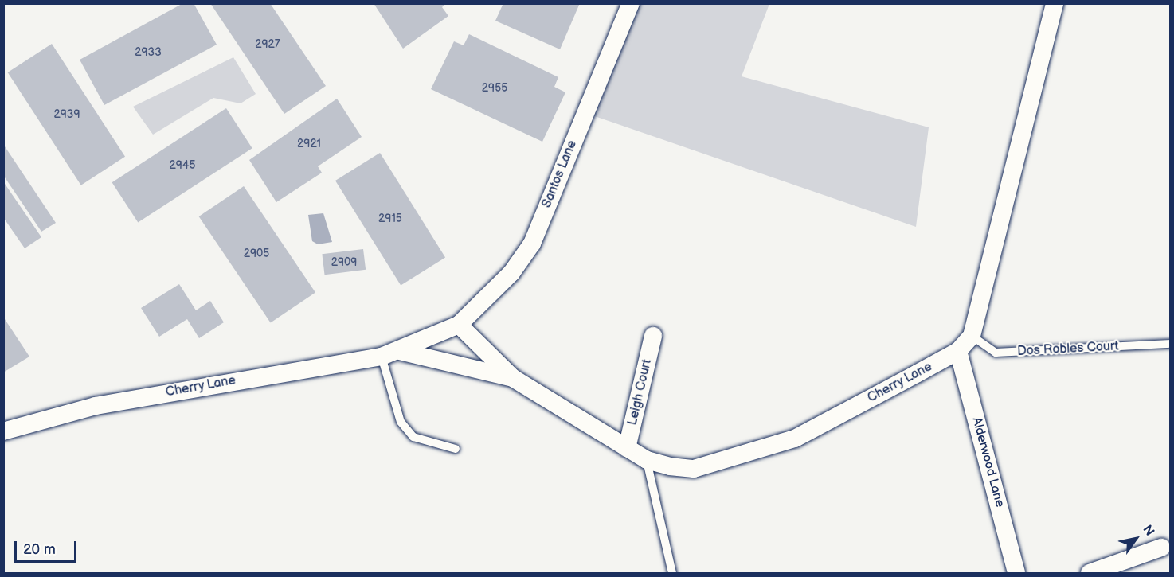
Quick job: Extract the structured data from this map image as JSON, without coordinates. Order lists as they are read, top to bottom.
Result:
{
  "streets": {
    "street": [
      "Santos Lane",
      "Cherry Lane",
      "Leigh Court",
      "Alderwood Lane"
    ],
    "lane": ["Dos Robles Court"]
  },
  "crossings": [
    ["Santos Lane", "Cherry Lane"],
    ["Dos Robles Court", "Cherry Lane"],
    ["Cherry Lane", "Leigh Court"],
    ["Cherry Lane", "Alderwood Lane"]
  ],
  "house_numbers": [
    "2927",
    "2933",
    "2955",
    "2939",
    "2921",
    "2945",
    "2915",
    "2905",
    "2909"
  ],
  "scale_bar": "20 m",
  "north": "top right"
}
